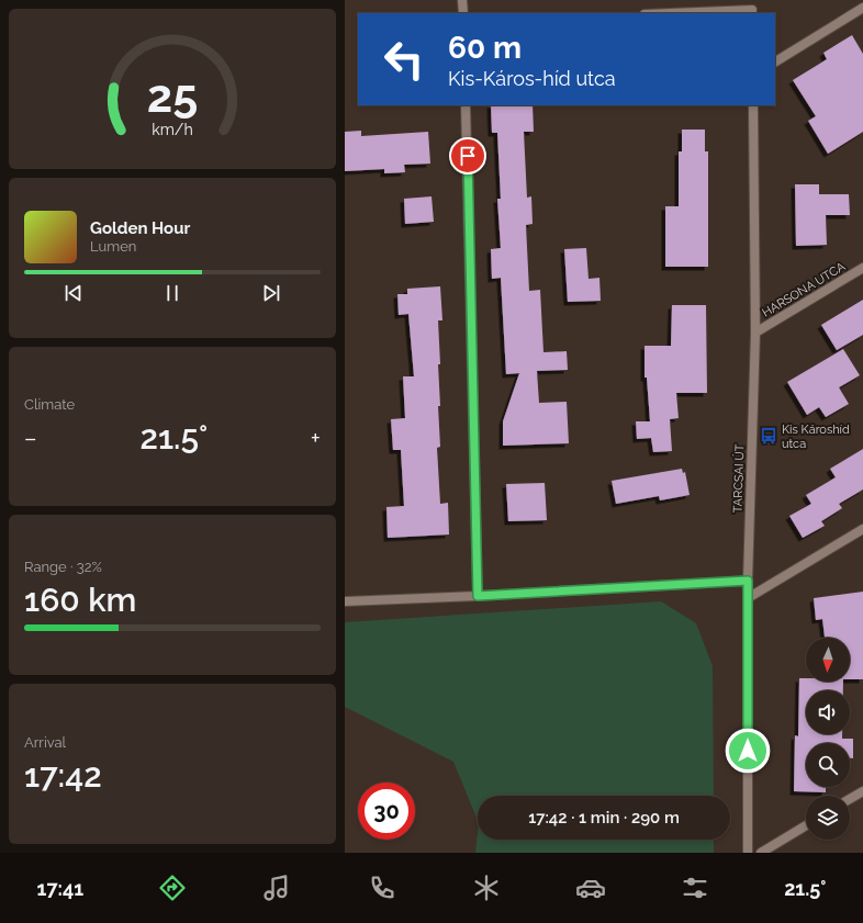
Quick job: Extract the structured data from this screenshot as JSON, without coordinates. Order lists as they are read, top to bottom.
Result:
{
  "streets": {
    "street": ["HARSONA UTCA", "TARCSAI ÚT"]
  },
  "crossings": [
    ["HARSONA UTCA", "TARCSAI ÚT"]
  ],
  "places": {
    "bus stop": ["Kis Károshíd utca"]
  },
  "north": "bottom",
  "page": {
    "turn": ["60 m", "Kis-Káros-híd utca"],
    "song": ["Golden Hour", "Lumen"],
    "tile": [
      "Climate",
      ["Range · 32%", "160 km"],
      ["Arrival", "17:42"]
    ],
    "heat": ["−", "21.5°", "+"],
    "limit": "30",
    "trip": "17:42 · 1 min · 290 m",
    "tabs": ["17:41", "21.5°"],
    "gauge": ["25", "km/h"]
  }
}
